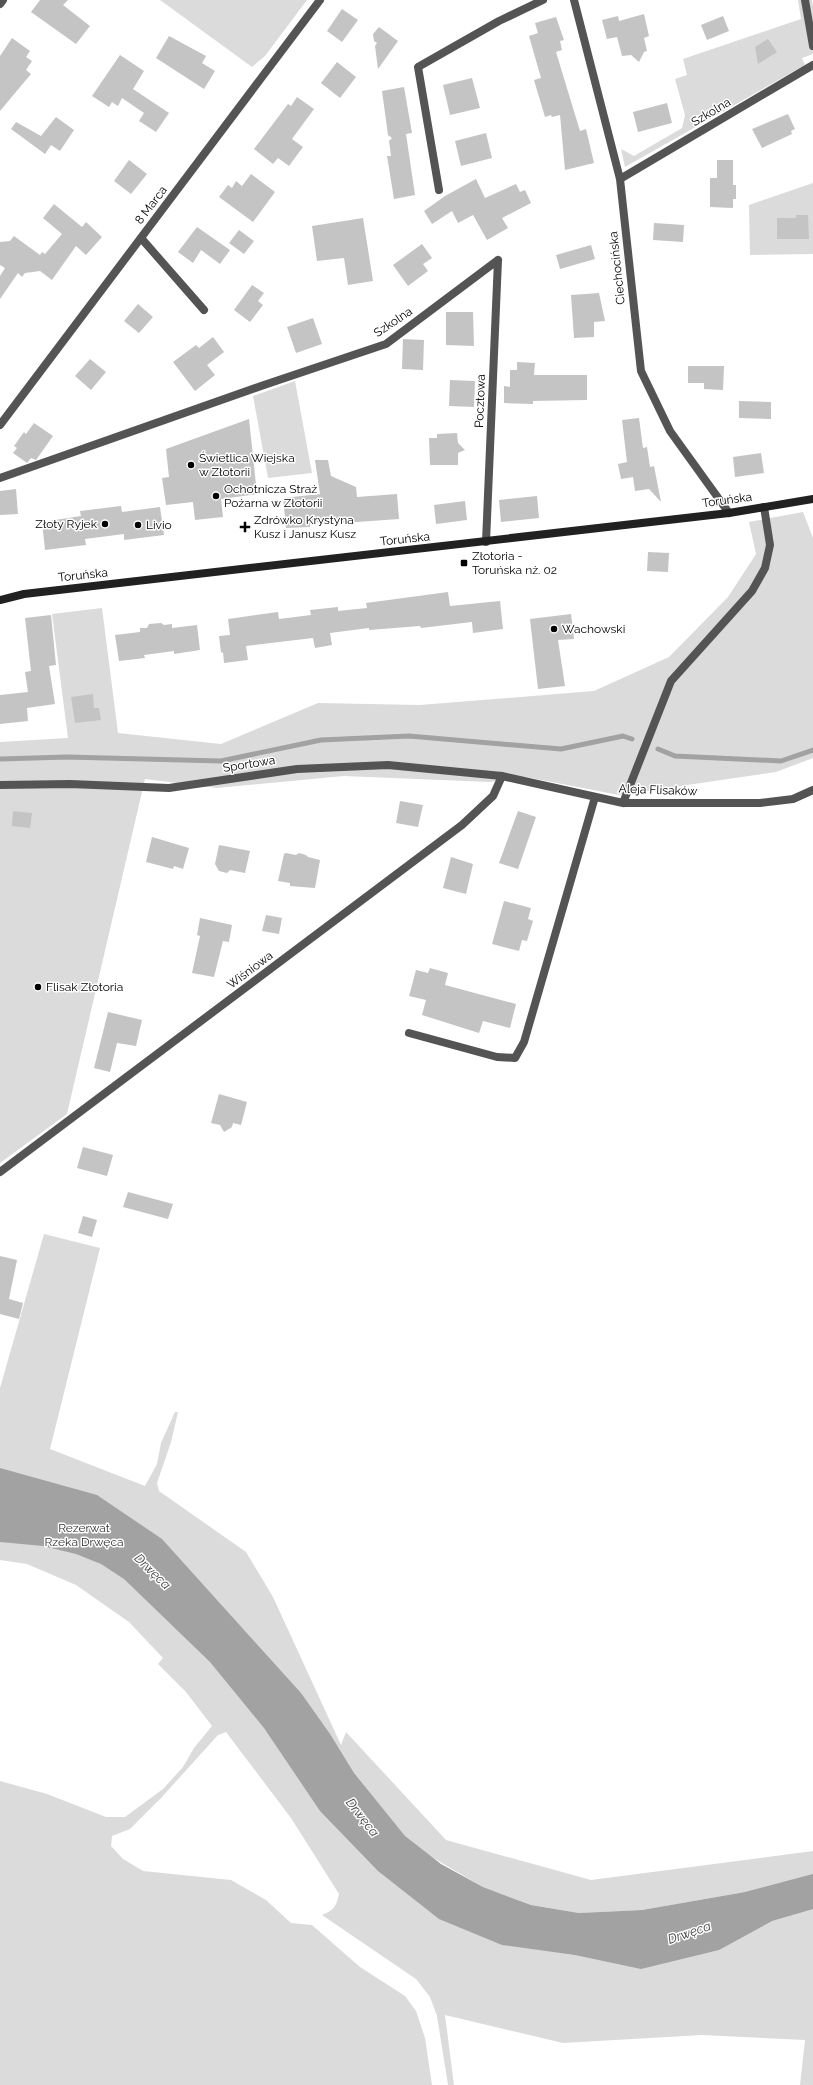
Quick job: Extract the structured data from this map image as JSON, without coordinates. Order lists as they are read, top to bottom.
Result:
{
  "streets": {
    "main road": ["Toruńska"],
    "street": [
      "Szkolna",
      "8 Marca",
      "Ciechocińska",
      "Pocztowa",
      "Sportowa",
      "Aleja Flisaków",
      "Wiśniowa"
    ]
  },
  "crossings": [
    ["Szkolna", "Ciechocińska"],
    ["Szkolna", "Pocztowa"],
    ["Ciechocińska", "Toruńska"],
    ["Pocztowa", "Toruńska"],
    ["Sportowa", "Aleja Flisaków"],
    ["Sportowa", "Wiśniowa"],
    ["Aleja Flisaków", "Wiśniowa"]
  ],
  "water": ["Drwęca"],
  "parks": ["Rezerwat Rzeka Drwęca"],
  "places": {
    "other": [
      "Świetlica Wiejska w Złotorii",
      "Ochotnicza Straż Pożarna w Złotorii",
      "Złoty Ryjek",
      "Livio",
      "Wachowski",
      "Flisak Złotoria"
    ],
    "health": ["Zdrówko Krystyna Kusz i Janusz Kusz"],
    "transit": ["Złotoria - Toruńska nż. 02"]
  }
}
